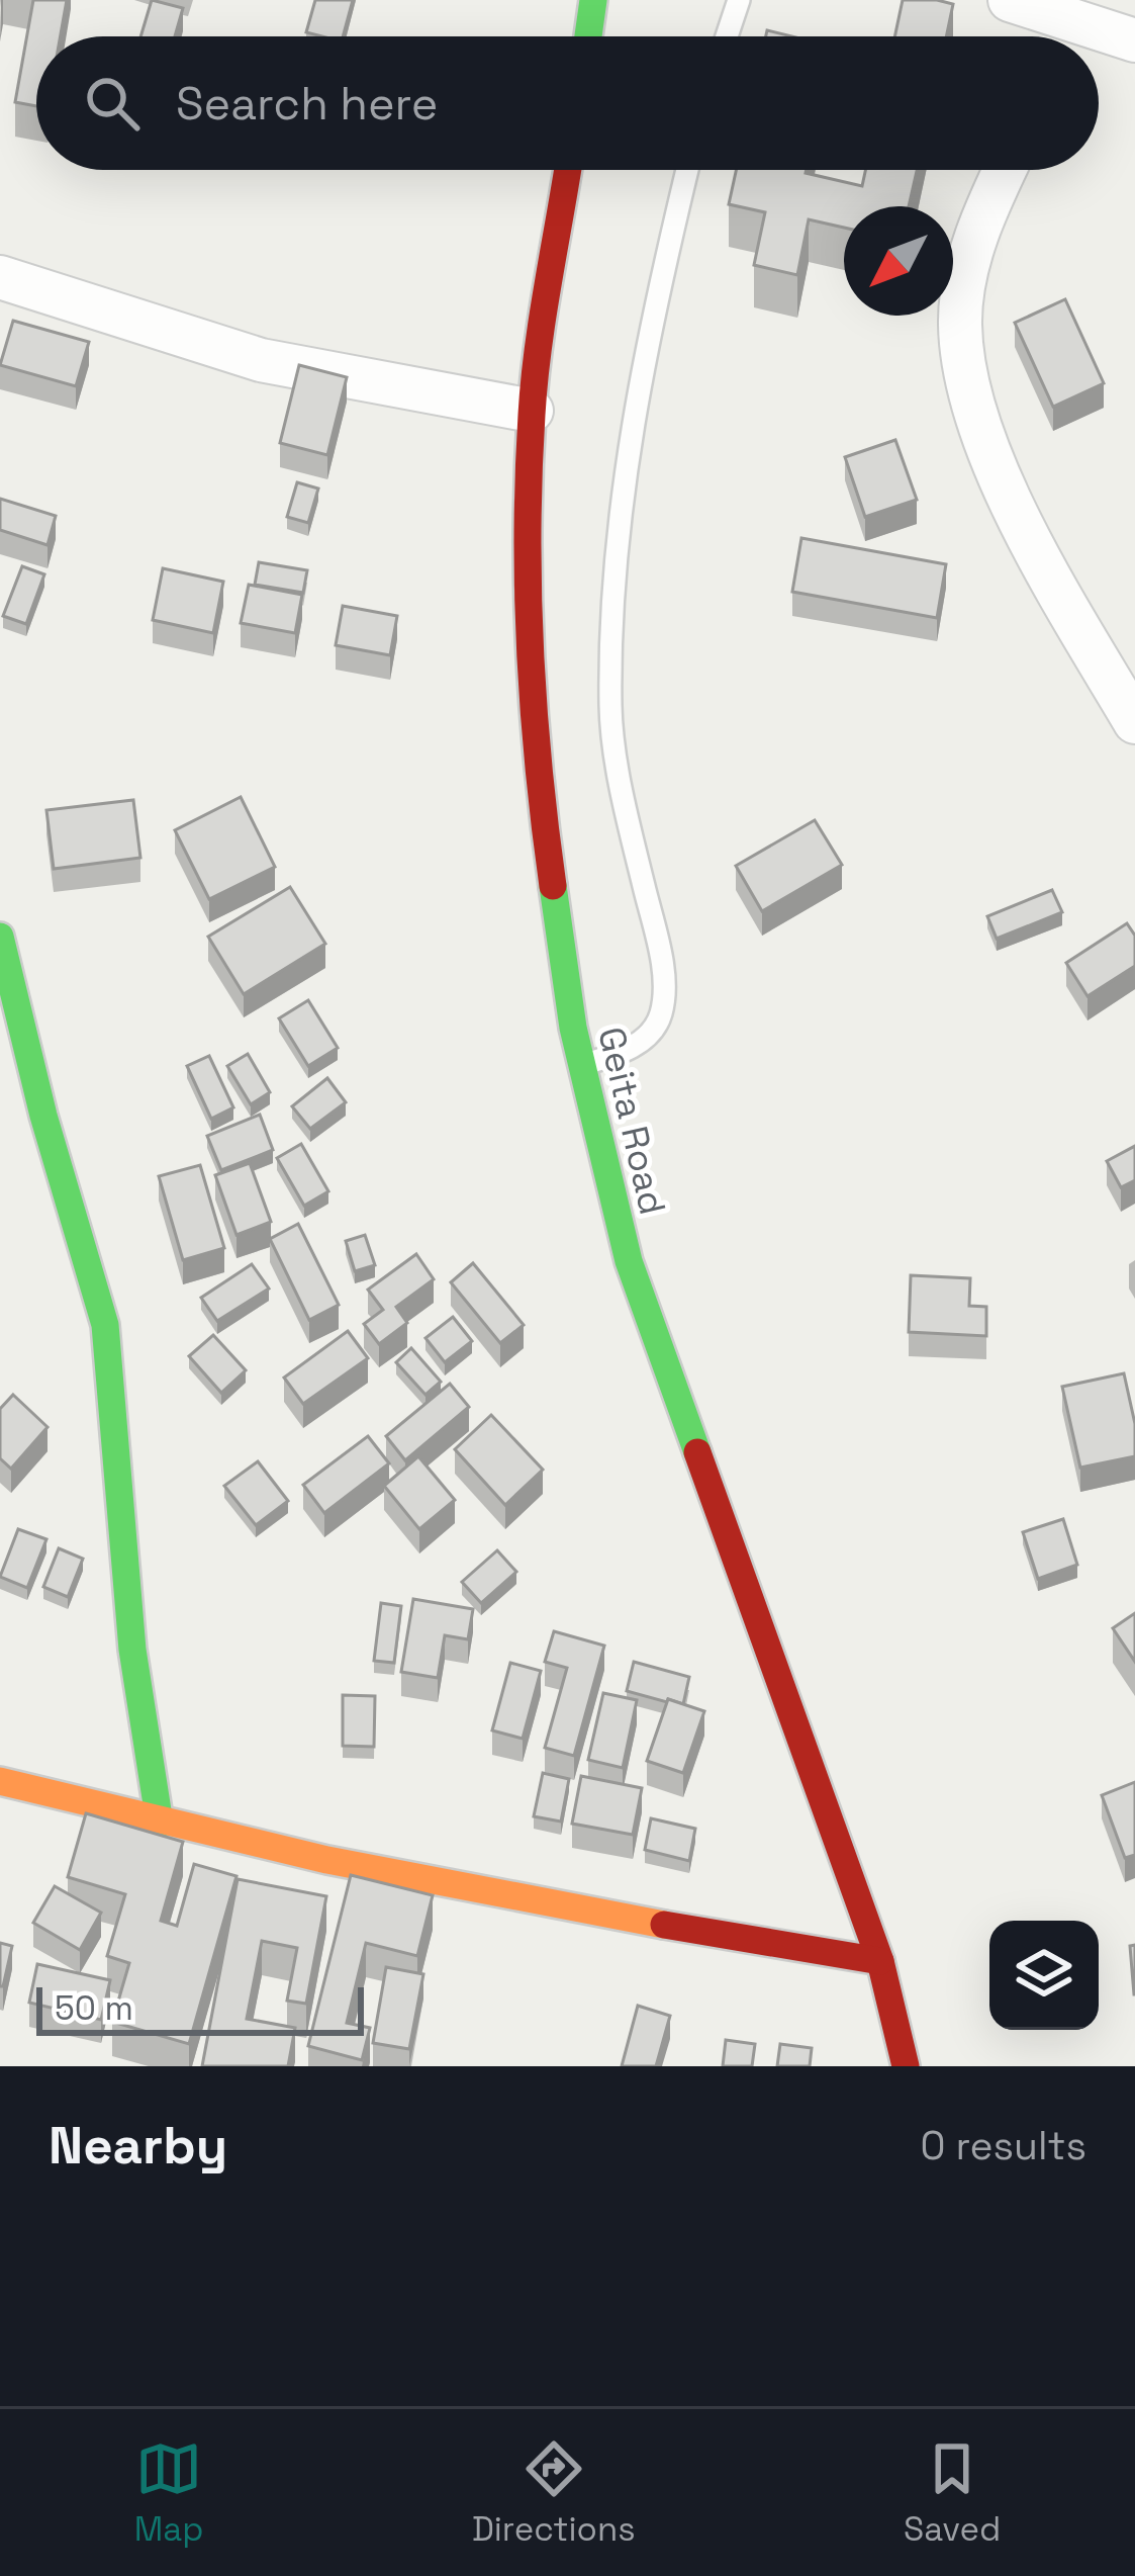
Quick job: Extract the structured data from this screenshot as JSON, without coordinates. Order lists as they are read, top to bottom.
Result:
{
  "streets": {
    "main road": ["Geita Road"]
  },
  "scale_bar": "50 m",
  "north": "bottom left",
  "page": {
    "search": "Search here",
    "scale": "50 m",
    "heading": ["Nearby", "0 results"],
    "nav": ["Map", "Directions", "Saved"]
  }
}
